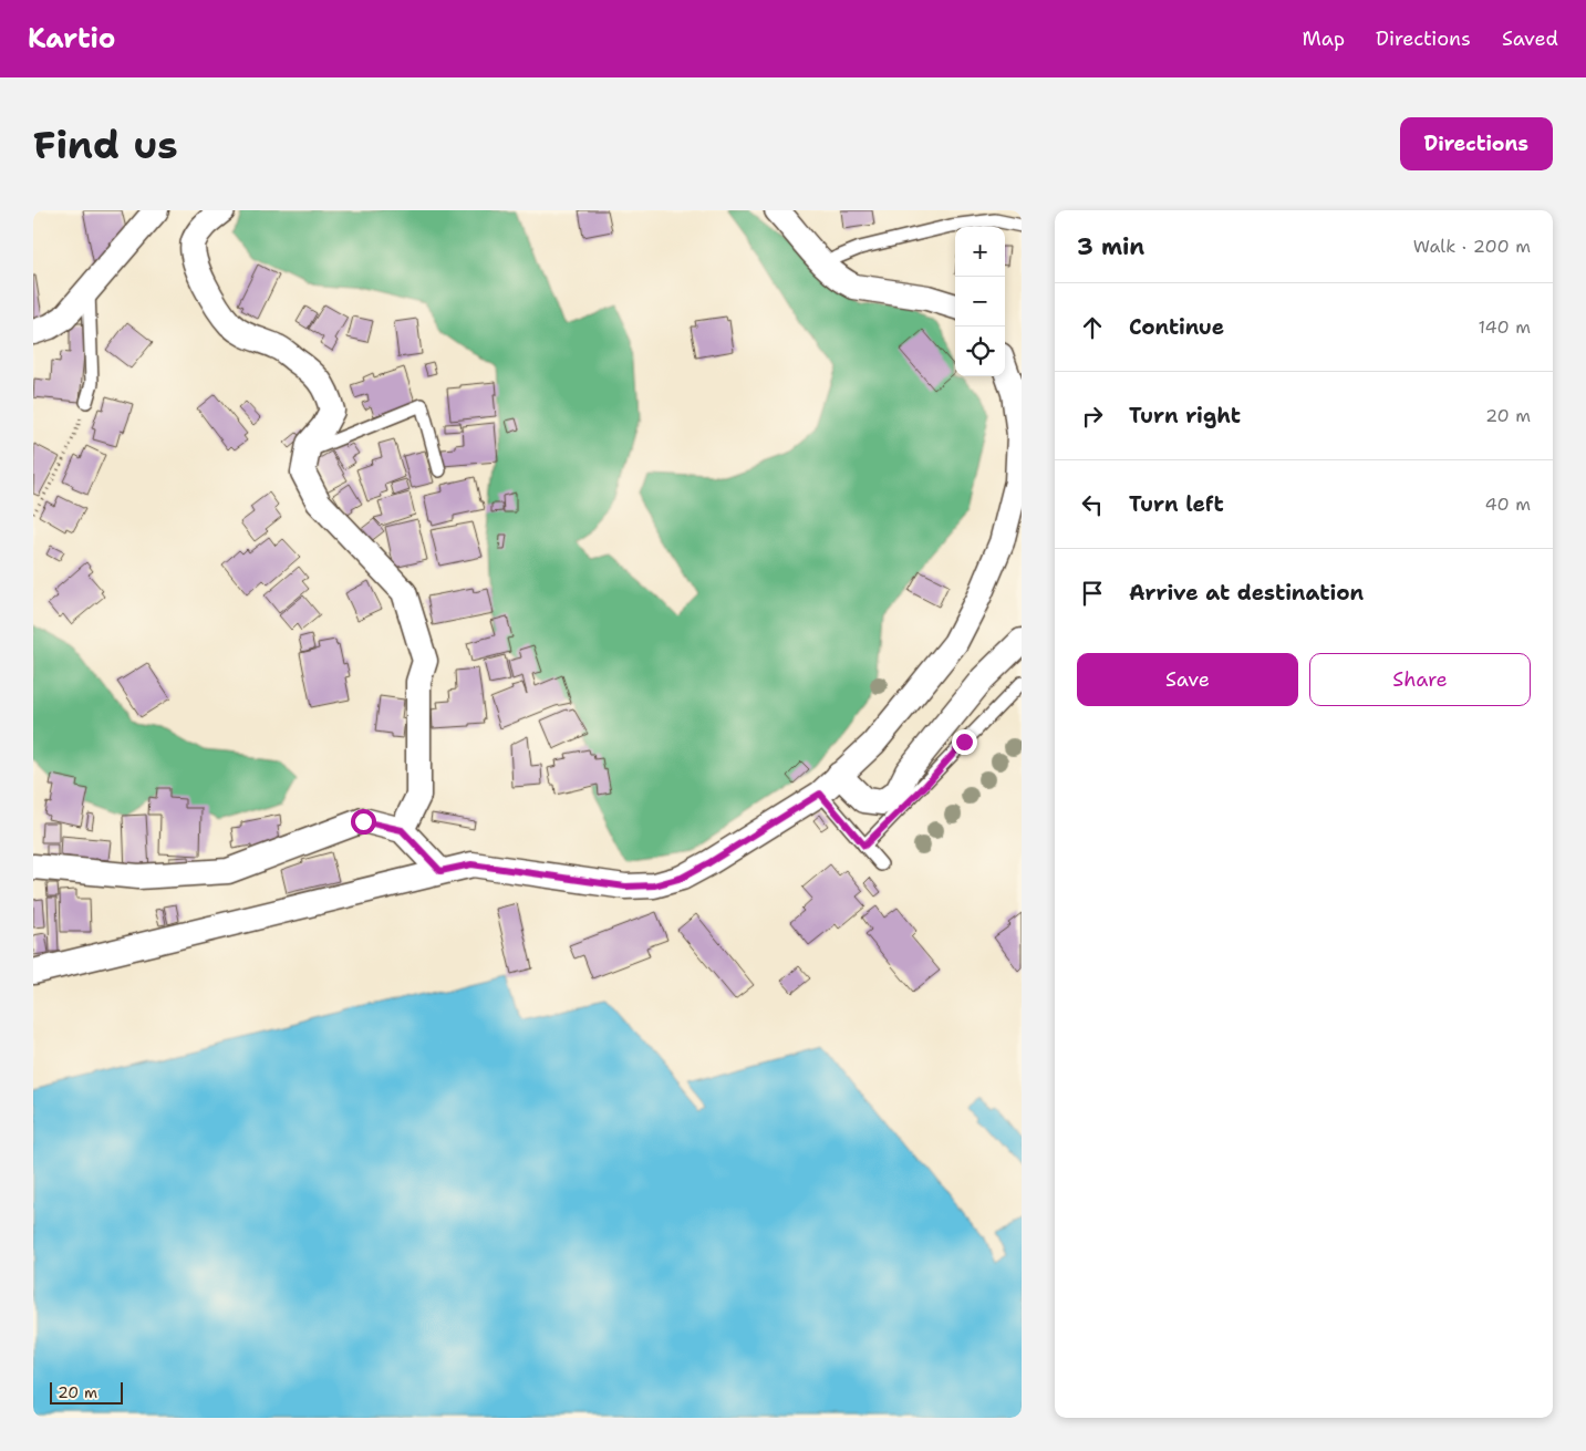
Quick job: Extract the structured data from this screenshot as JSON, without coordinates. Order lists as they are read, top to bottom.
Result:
{
  "scale_bar": "20 m",
  "page": {
    "header": "Kartio",
    "nav": ["Map", "Directions", "Saved"],
    "buttons": [
      "Directions",
      ["Save", "Share"]
    ],
    "title": "Find us",
    "heading": ["3 min", "Walk · 200 m"],
    "map_buttons": ["+", "−"],
    "list": [
      ["Continue", "140 m"],
      ["Turn right", "20 m"],
      ["Turn left", "40 m"],
      "Arrive at destination"
    ],
    "scale": "20 m"
  }
}
